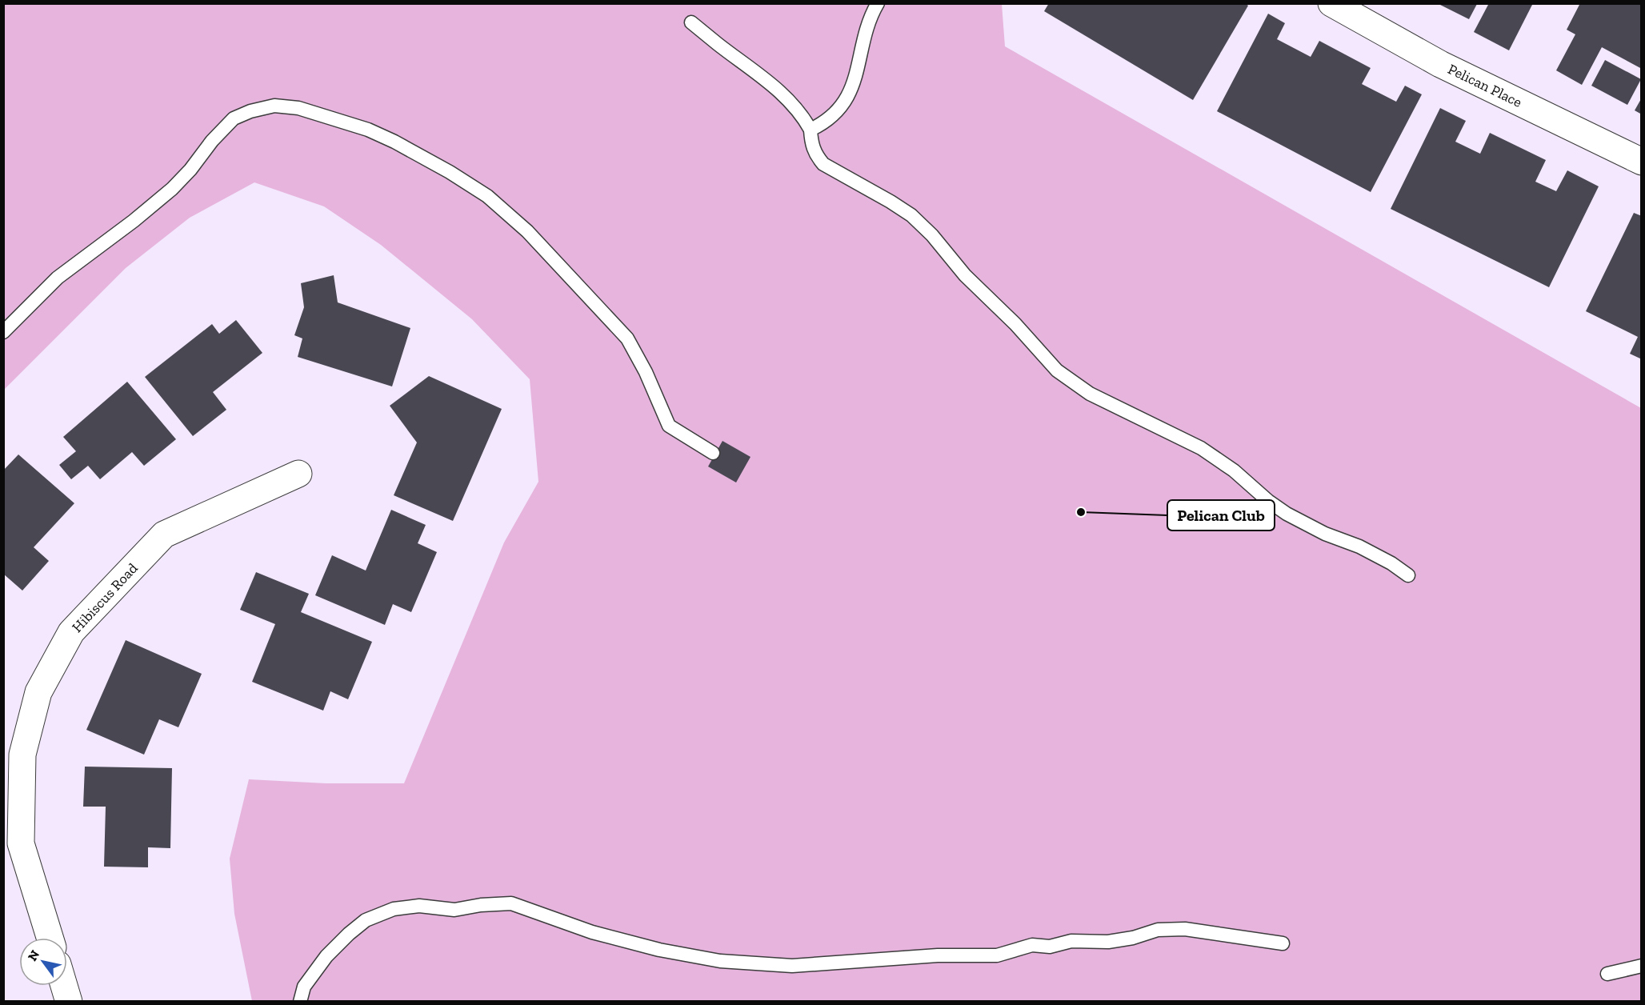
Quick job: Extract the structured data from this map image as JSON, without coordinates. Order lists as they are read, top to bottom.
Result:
{
  "streets": {
    "street": ["Pelican Place", "Hibiscus Road"]
  },
  "places": ["Pelican Club"],
  "north": "top left"
}
